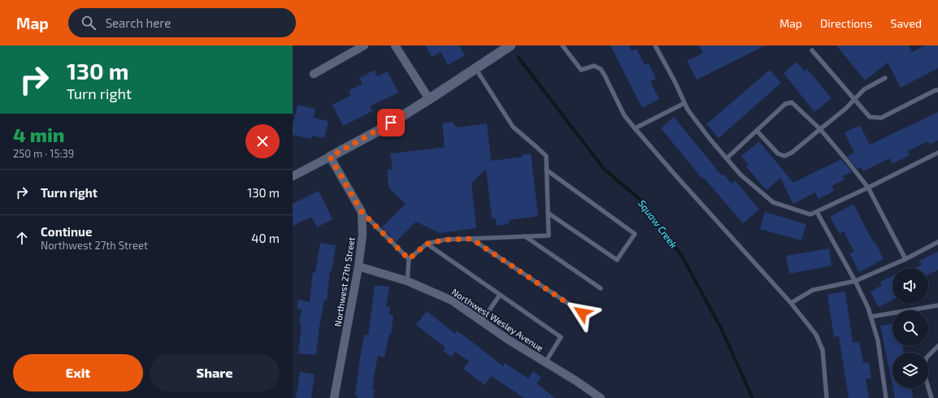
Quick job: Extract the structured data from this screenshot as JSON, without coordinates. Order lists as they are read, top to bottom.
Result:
{
  "streets": {
    "street": ["Northwest 27th Street", "Northwest Wesley Avenue"]
  },
  "crossings": [
    ["Northwest 27th Street", "Northwest Wesley Avenue"]
  ],
  "water": ["Squaw Creek"],
  "page": {
    "header": "Map",
    "search": "Search here",
    "nav": ["Map", "Directions", "Saved"],
    "turn": ["130 m", "Turn right"],
    "heading": ["4 min", "250 m · 15:39"],
    "list": [
      {
        "name": "Turn right",
        "value": "130 m"
      },
      {
        "name": "Continue",
        "note": "Northwest 27th Street",
        "value": "40 m"
      }
    ],
    "buttons": ["Exit", "Share"]
  }
}
